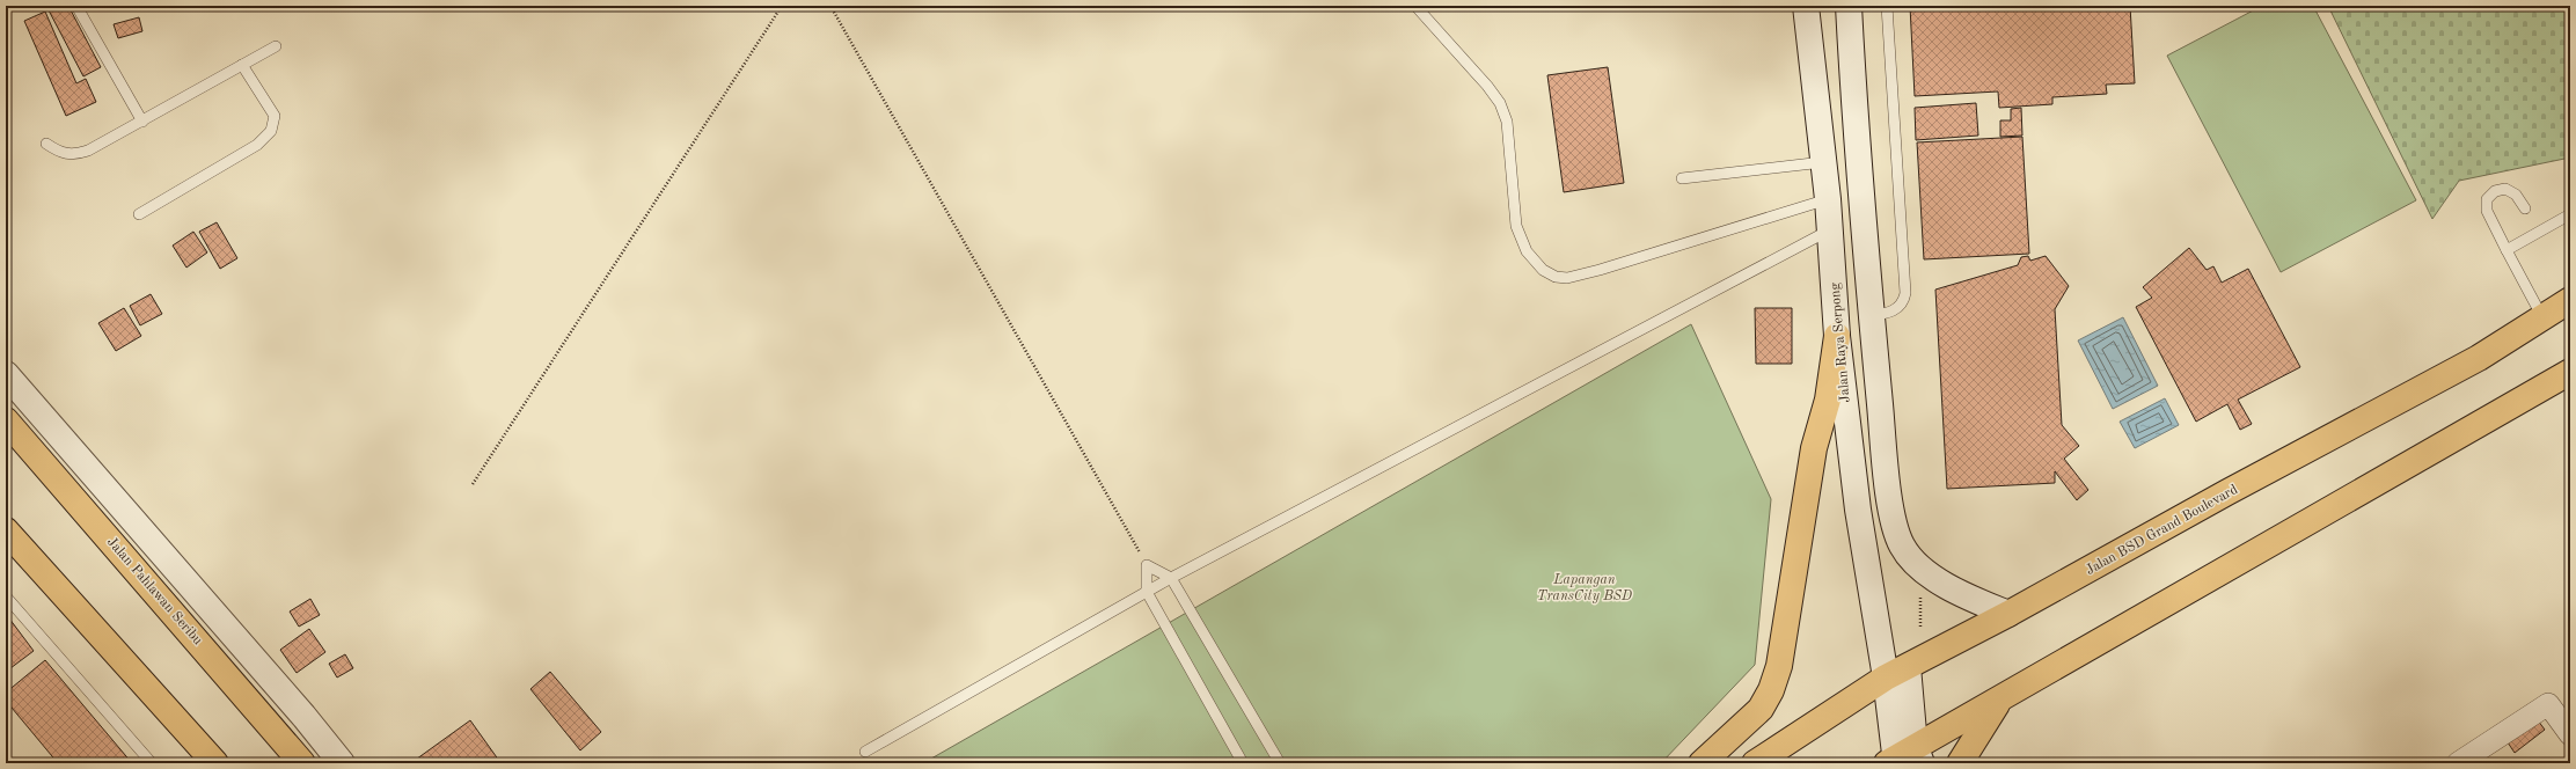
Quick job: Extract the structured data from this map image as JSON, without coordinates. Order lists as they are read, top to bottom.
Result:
{
  "streets": {
    "main road": ["Jalan Raya Serpong", "Jalan BSD Grand Boulevard", "Jalan Pahlawan Seribu"]
  },
  "crossings": [
    ["Jalan Raya Serpong", "Jalan BSD Grand Boulevard"]
  ],
  "parks": ["Lapangan TransCity BSD"]
}
